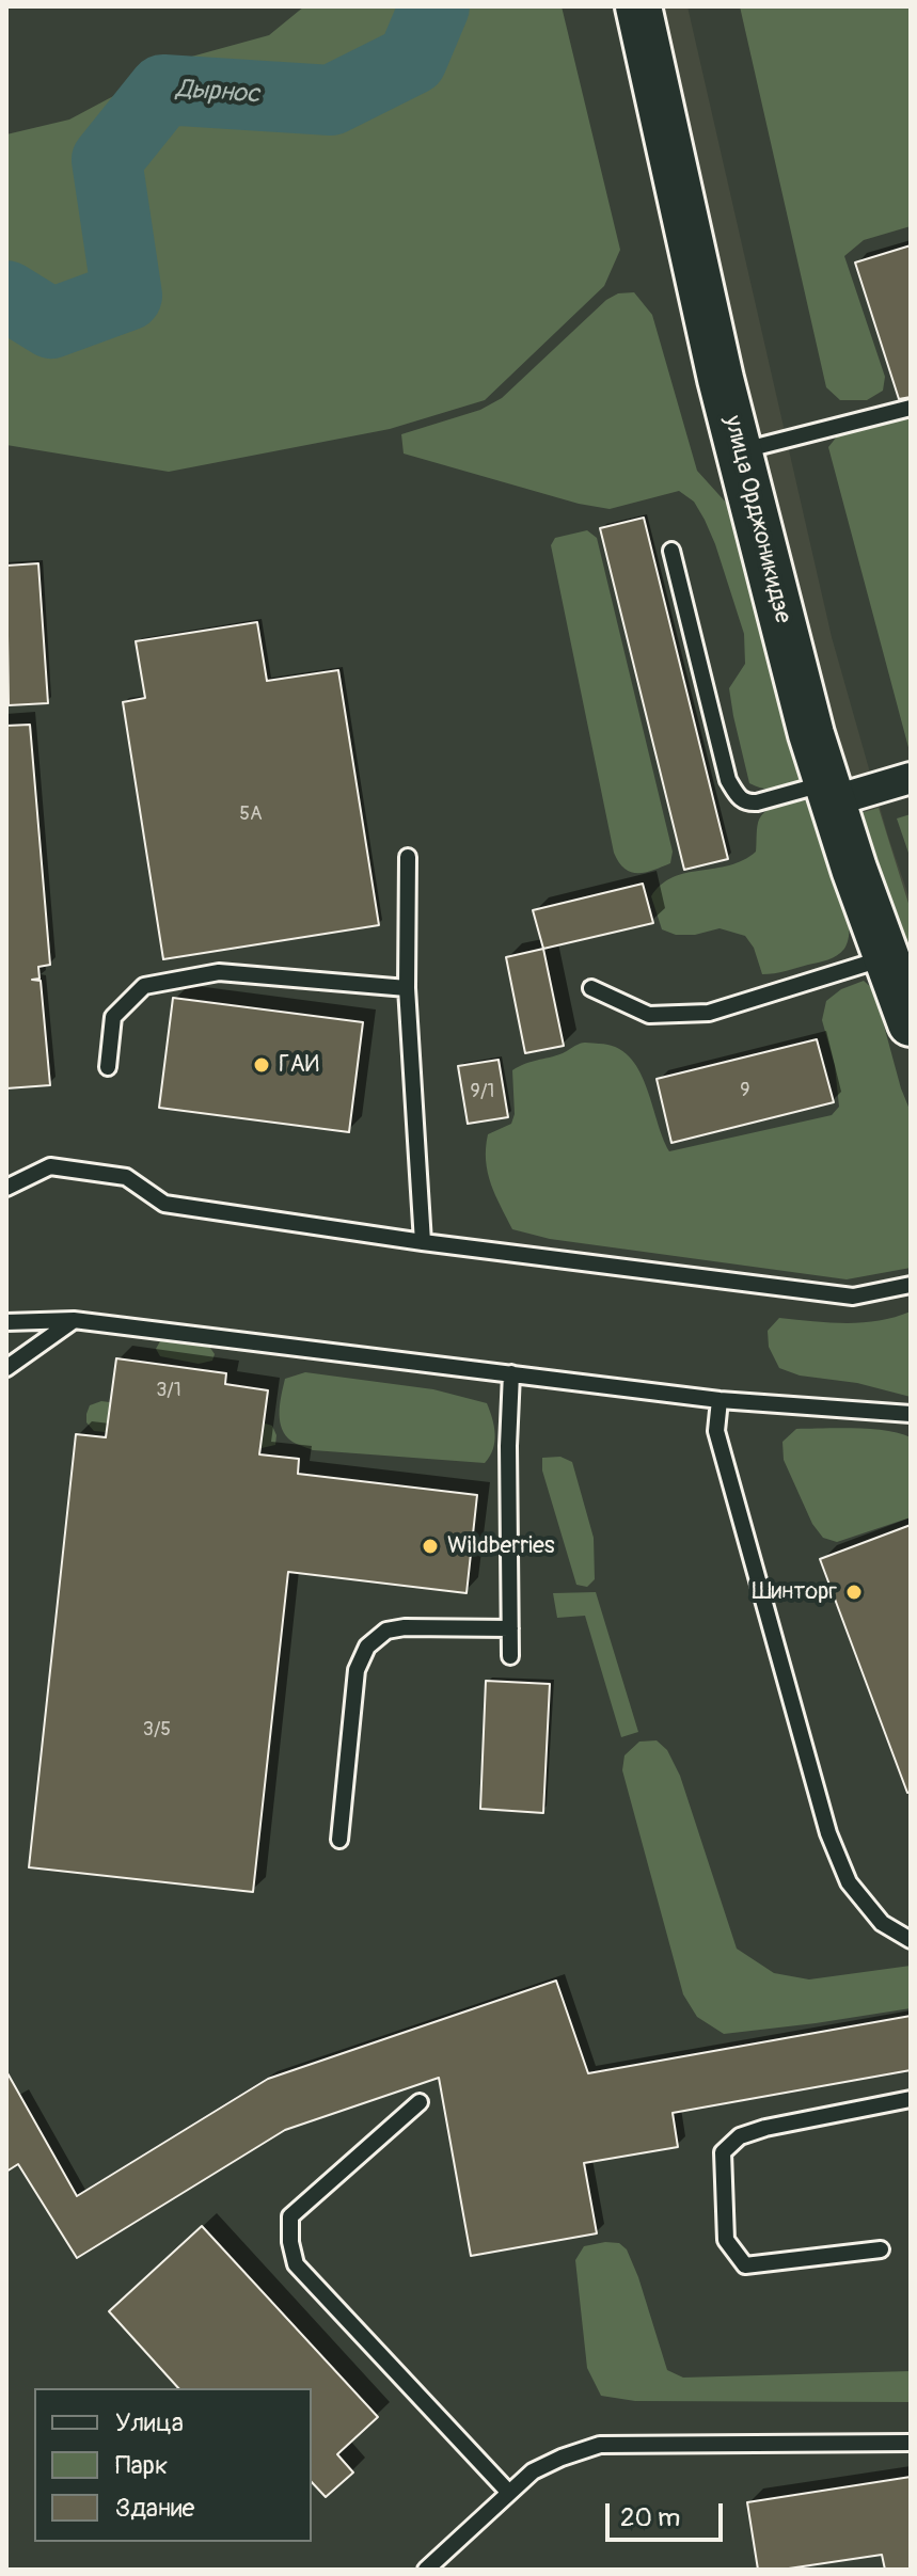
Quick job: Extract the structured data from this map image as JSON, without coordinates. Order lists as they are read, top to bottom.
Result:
{
  "streets": {
    "main road": ["улица Орджоникидзе"]
  },
  "water": ["Дырнос"],
  "places": ["ГАИ", "Wildberries", "Шинторг"],
  "house_numbers": [
    "5А",
    "9",
    "9/1",
    "3/1",
    "3/5"
  ],
  "legend": ["Улица", "Парк", "Здание"],
  "scale_bar": "20 m"
}
